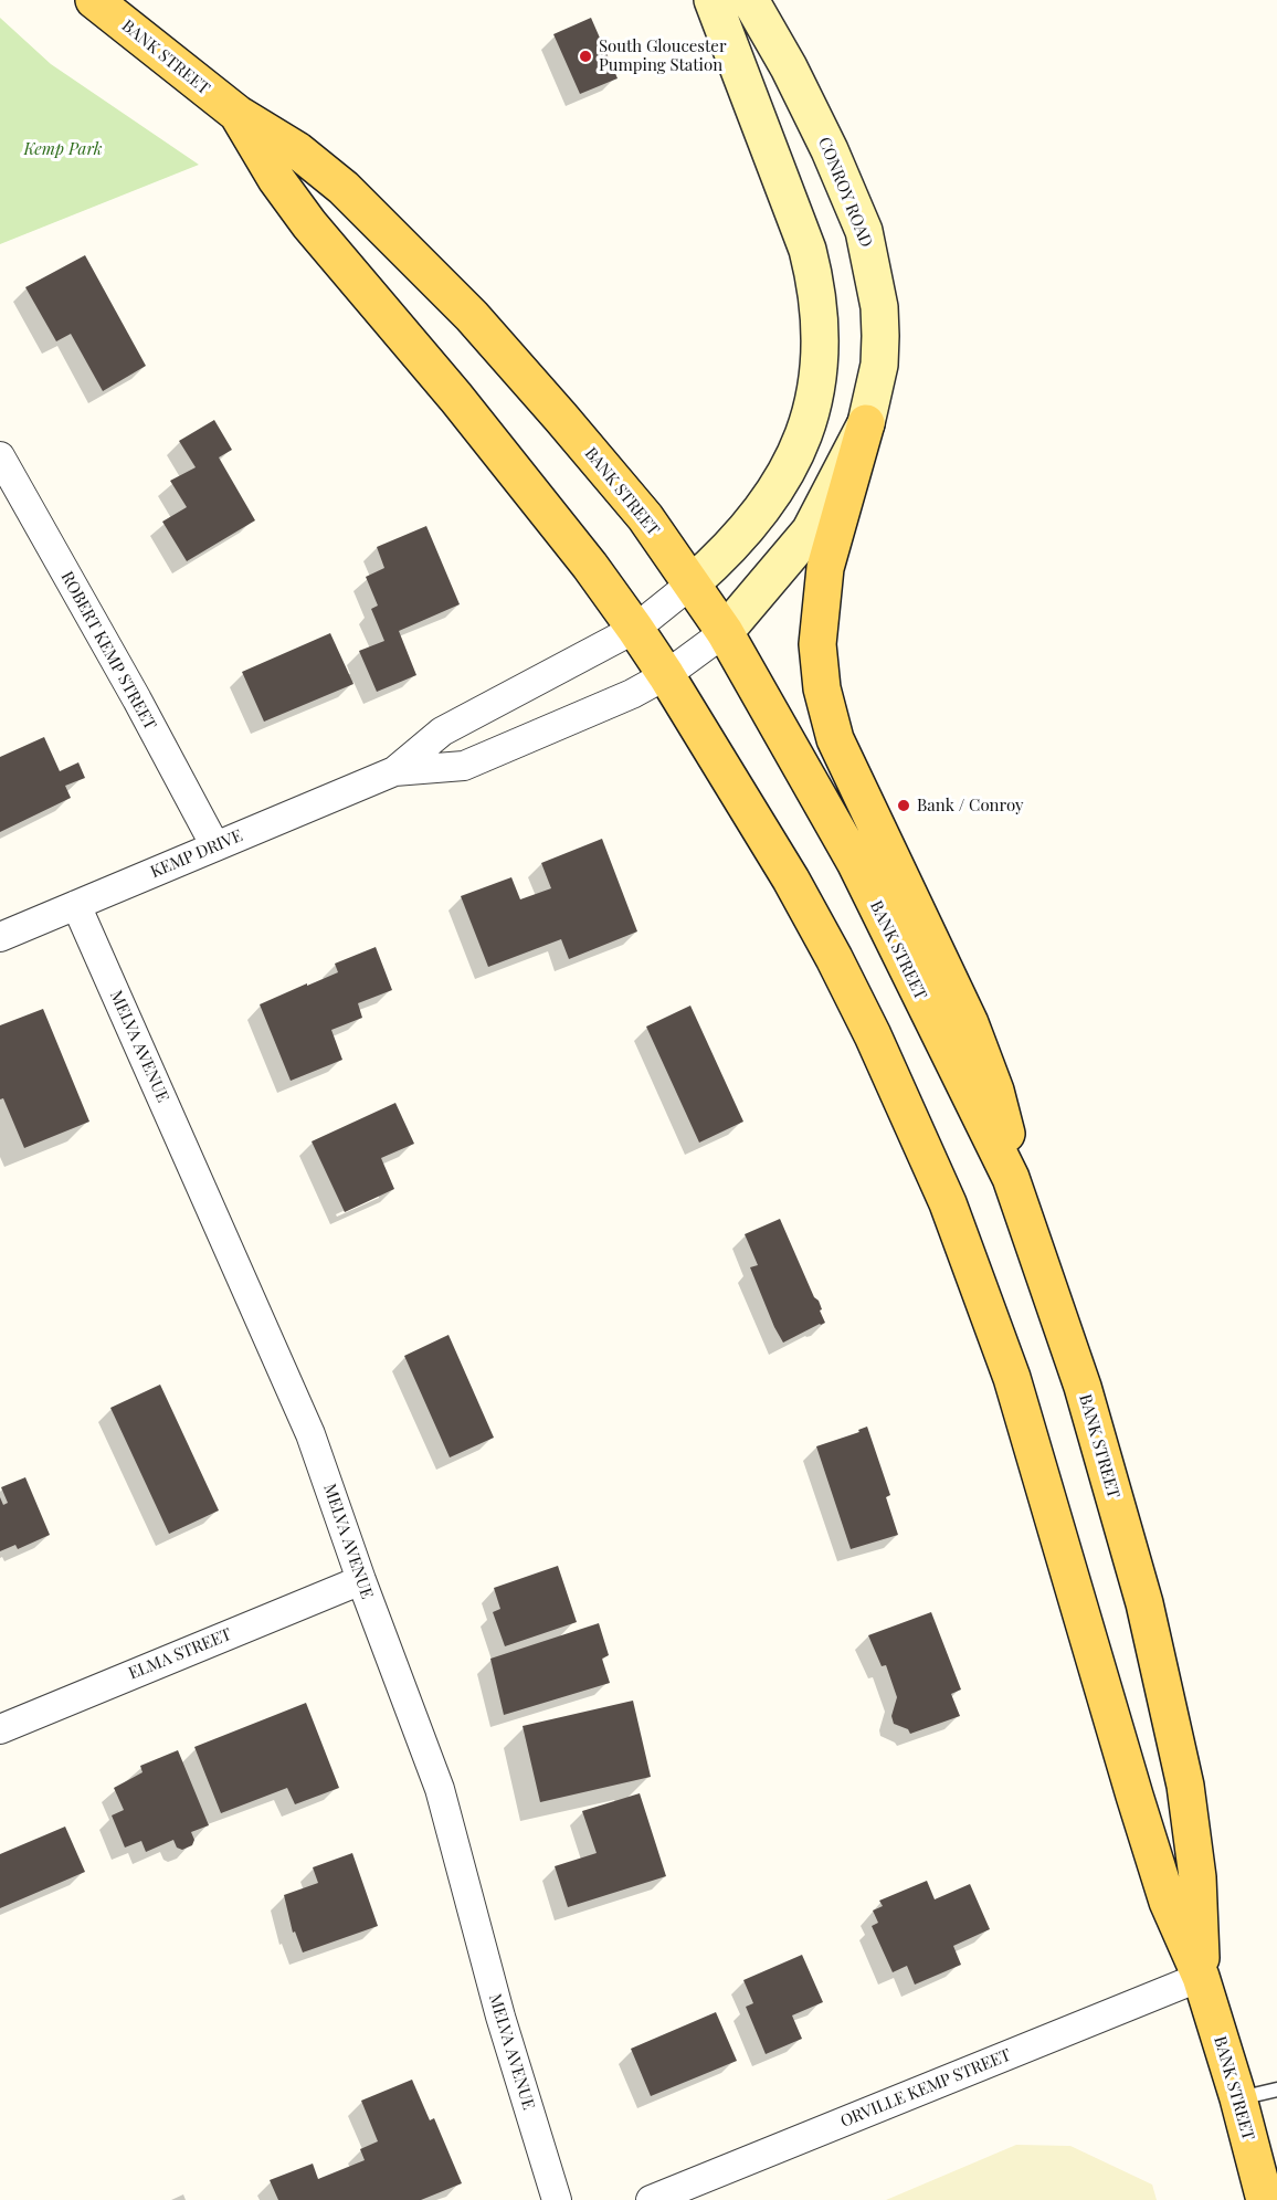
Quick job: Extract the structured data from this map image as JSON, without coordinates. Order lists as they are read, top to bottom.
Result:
{
  "streets": {
    "main road": ["BANK STREET", "CONROY ROAD"],
    "street": [
      "ROBERT KEMP STREET",
      "KEMP DRIVE",
      "MELVA AVENUE",
      "ELMA STREET",
      "ORVILLE KEMP STREET"
    ]
  },
  "crossings": [
    ["BANK STREET", "CONROY ROAD"],
    ["BANK STREET", "KEMP DRIVE"],
    ["BANK STREET", "ORVILLE KEMP STREET"],
    ["CONROY ROAD", "KEMP DRIVE"],
    ["ROBERT KEMP STREET", "KEMP DRIVE"],
    ["KEMP DRIVE", "MELVA AVENUE"],
    ["MELVA AVENUE", "ELMA STREET"]
  ],
  "parks": ["Kemp Park"],
  "places": ["South Gloucester Pumping Station", "Bank / Conroy"]
}
